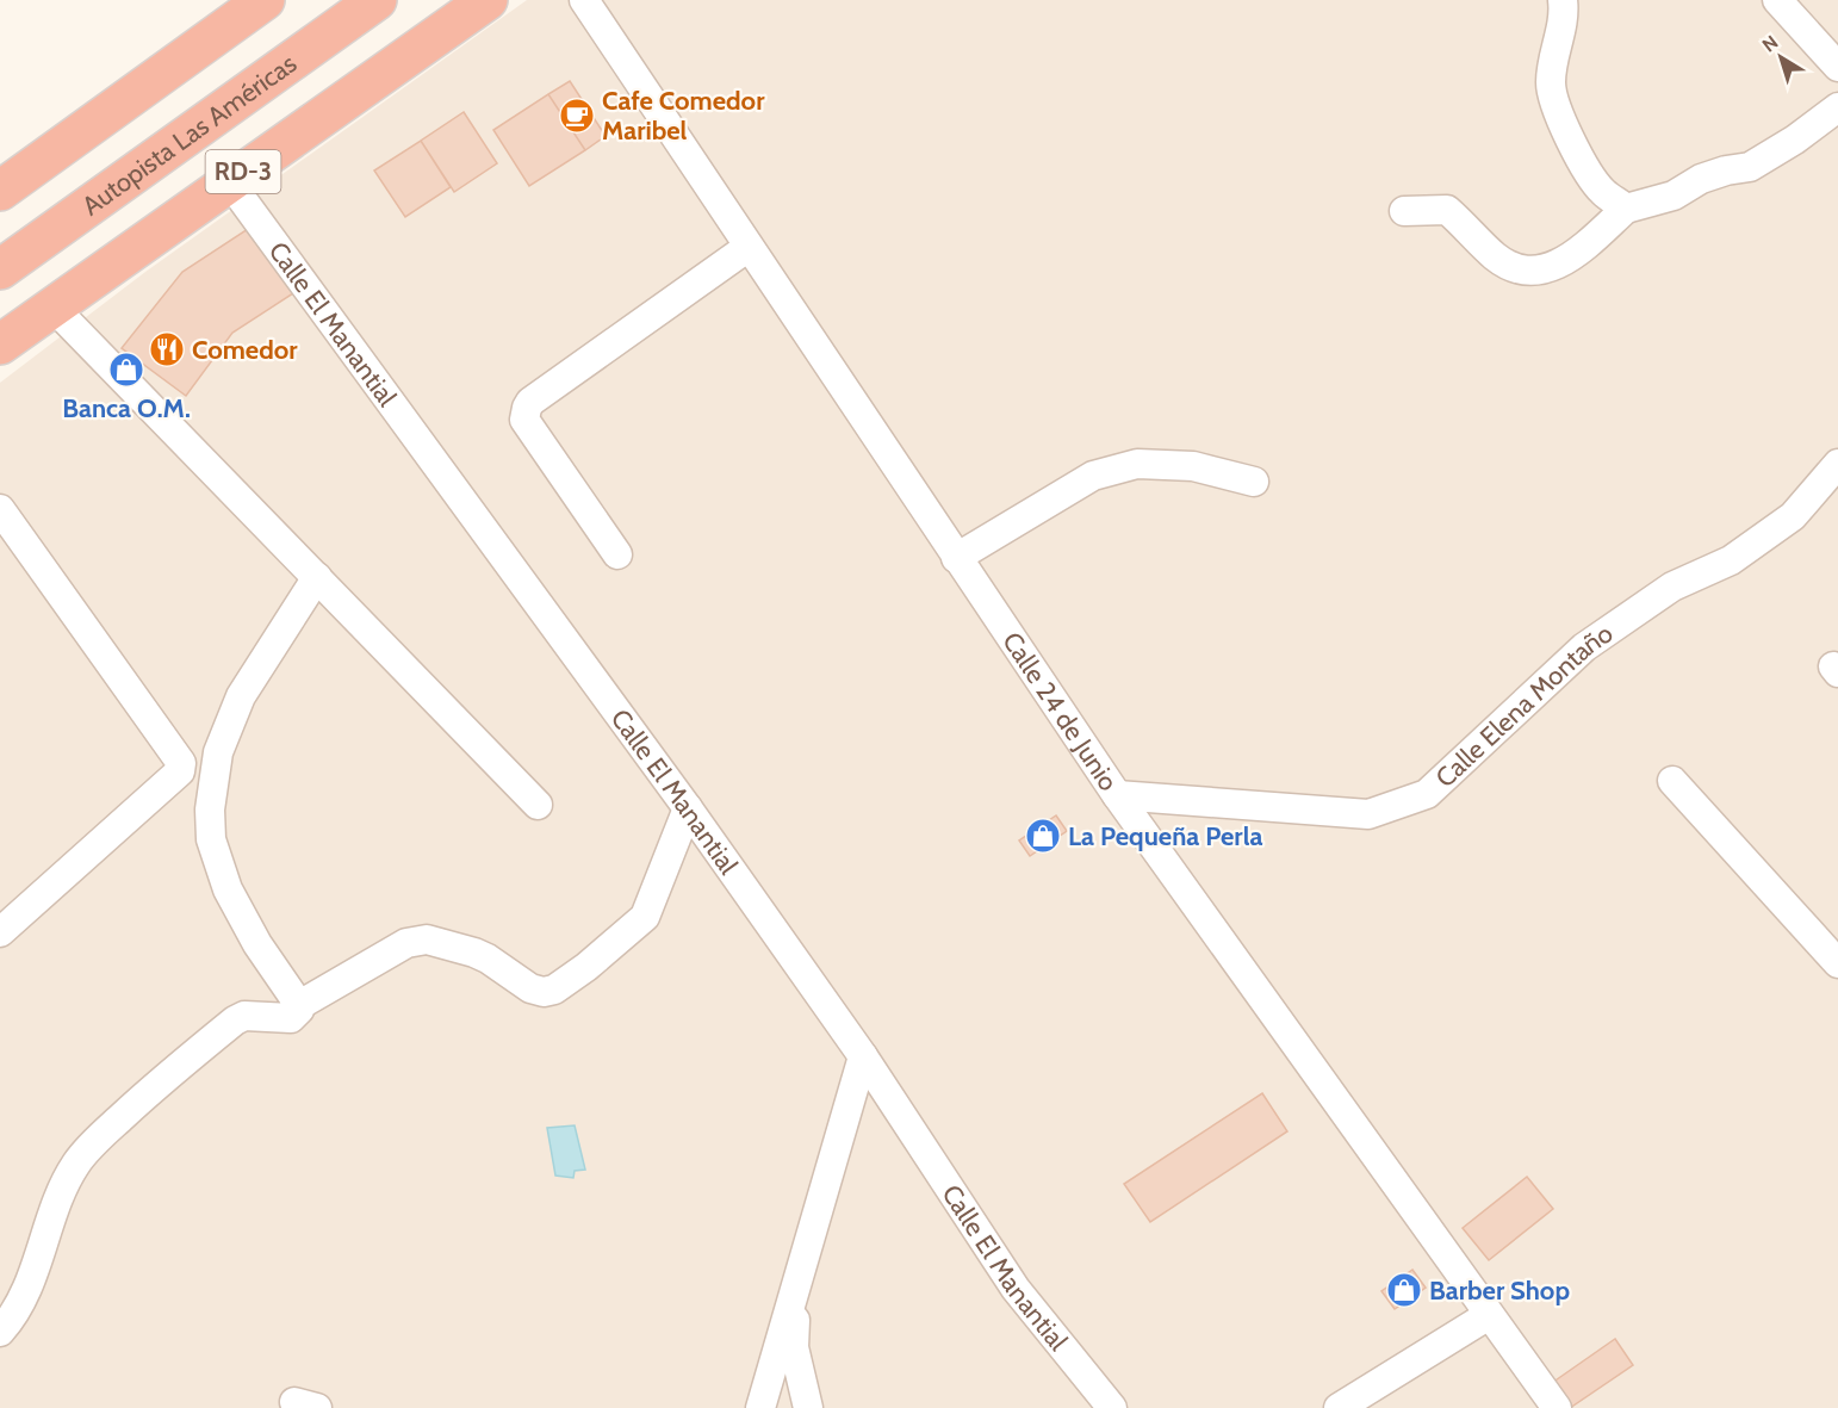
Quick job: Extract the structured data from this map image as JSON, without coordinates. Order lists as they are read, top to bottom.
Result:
{
  "streets": {
    "highway": ["Autopista Las Américas", "RD-3"],
    "street": ["Calle El Manantial", "Calle Elena Montaño", "Calle 24 de Junio"]
  },
  "crossings": [
    ["RD-3", "Calle El Manantial"],
    ["Calle Elena Montaño", "Calle 24 de Junio"]
  ],
  "places": {
    "cafe": ["Cafe Comedor Maribel"],
    "restaurant": ["Comedor"],
    "shop": ["Banca O.M.", "La Pequeña Perla", "Barber Shop"]
  },
  "north": "top left"
}
